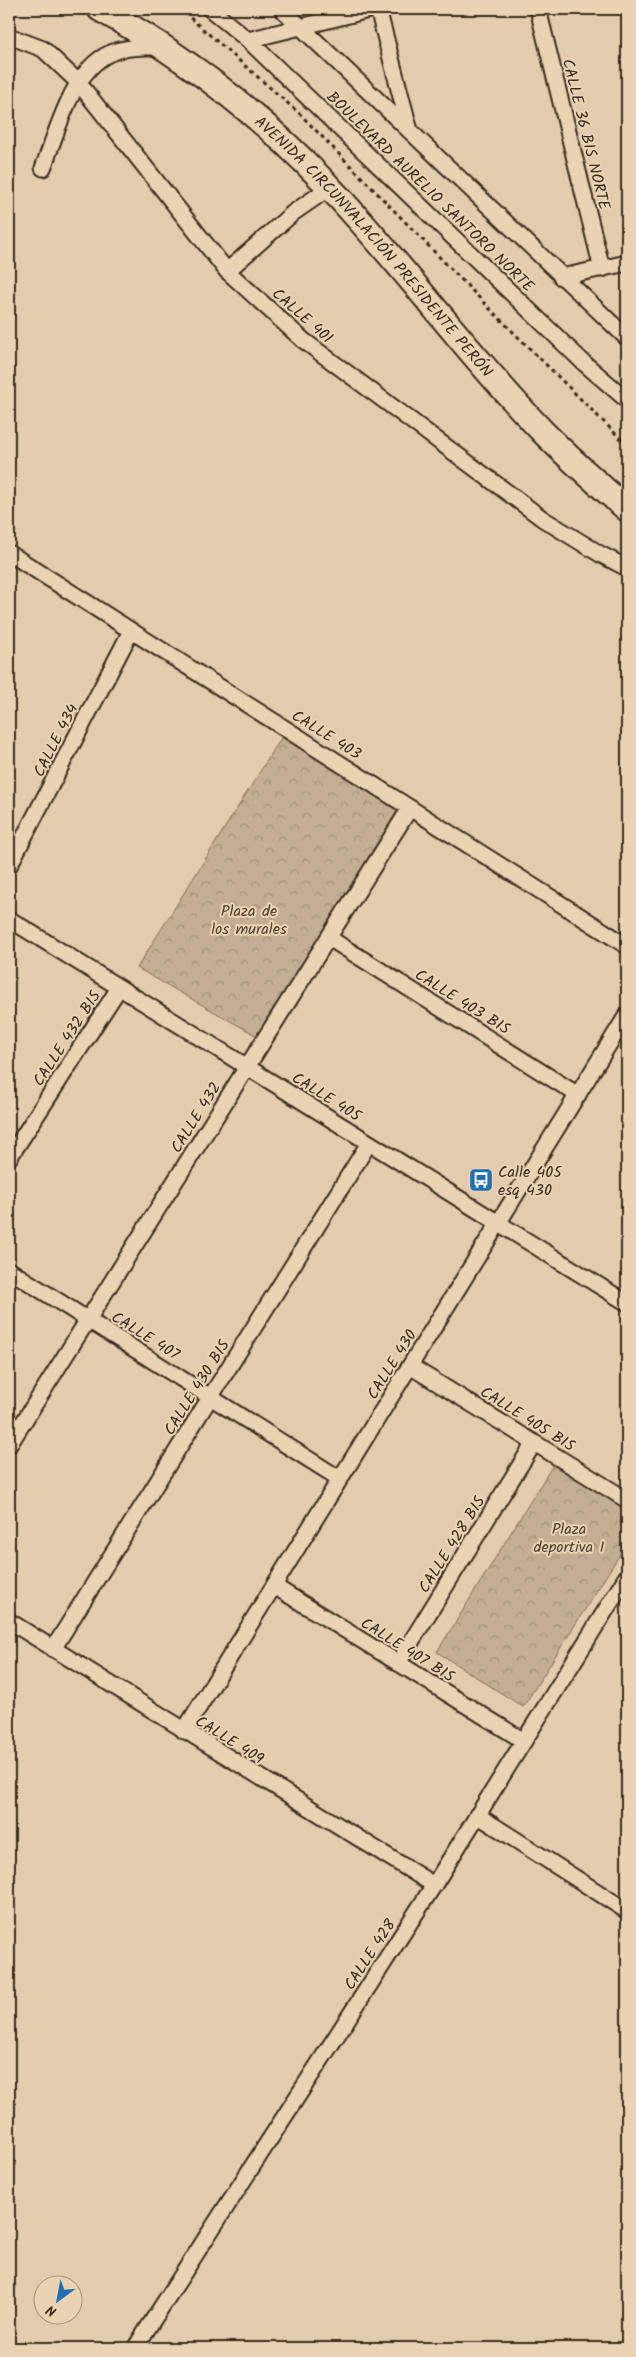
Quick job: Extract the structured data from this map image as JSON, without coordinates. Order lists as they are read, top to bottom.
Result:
{
  "streets": {
    "main road": ["AVENIDA CIRCUNVALACIÓN PRESIDENTE PERÓN"],
    "street": [
      "CALLE 36 BIS NORTE",
      "BOULEVARD AURELIO SANTORO NORTE",
      "CALLE 401",
      "CALLE 403",
      "CALLE 434",
      "CALLE 403 BIS",
      "CALLE 432 BIS",
      "CALLE 405",
      "CALLE 432",
      "CALLE 407",
      "CALLE 430",
      "CALLE 430 BIS",
      "CALLE 405 BIS",
      "CALLE 428 BIS",
      "CALLE 407 BIS",
      "CALLE 409",
      "CALLE 428"
    ]
  },
  "crossings": [
    ["CALLE 403", "CALLE 434"],
    ["CALLE 403", "CALLE 432"],
    ["CALLE 403 BIS", "CALLE 432"],
    ["CALLE 403 BIS", "CALLE 430"],
    ["CALLE 432 BIS", "CALLE 405"],
    ["CALLE 405", "CALLE 432"],
    ["CALLE 405", "CALLE 430"],
    ["CALLE 405", "CALLE 430 BIS"],
    ["CALLE 432", "CALLE 407"],
    ["CALLE 407", "CALLE 430"],
    ["CALLE 407", "CALLE 430 BIS"],
    ["CALLE 430", "CALLE 405 BIS"],
    ["CALLE 430", "CALLE 407 BIS"],
    ["CALLE 430", "CALLE 409"],
    ["CALLE 430 BIS", "CALLE 409"],
    ["CALLE 405 BIS", "CALLE 428 BIS"],
    ["CALLE 428 BIS", "CALLE 407 BIS"],
    ["CALLE 407 BIS", "CALLE 428"],
    ["CALLE 409", "CALLE 428"]
  ],
  "parks": ["Plaza de los murales", "Plaza deportiva I"],
  "places": {
    "bus stop": ["Calle 405 esq 430"]
  },
  "north": "bottom left"
}
